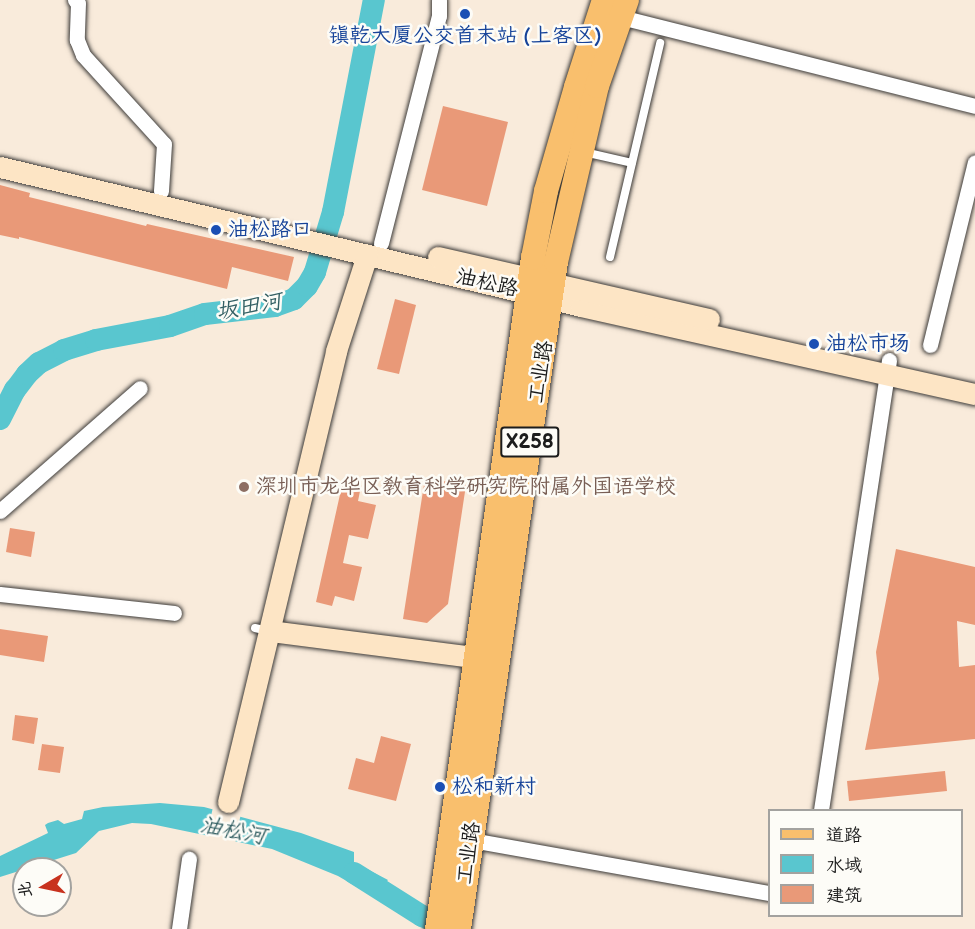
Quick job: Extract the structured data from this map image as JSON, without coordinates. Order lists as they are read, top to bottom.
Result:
{
  "streets": {
    "main road": ["工业路", "X258"],
    "street": ["油松路"]
  },
  "crossings": [
    ["油松路", "工业路"]
  ],
  "water": ["坂田河", "油松河"],
  "places": [
    "镇乾大厦公交首末站 (上客区)",
    "油松路口",
    "油松市场",
    "深圳市龙华区教育科学研究院附属外国语学校",
    "松和新村"
  ],
  "legend": ["道路", "水域", "建筑"],
  "north": "left"
}
